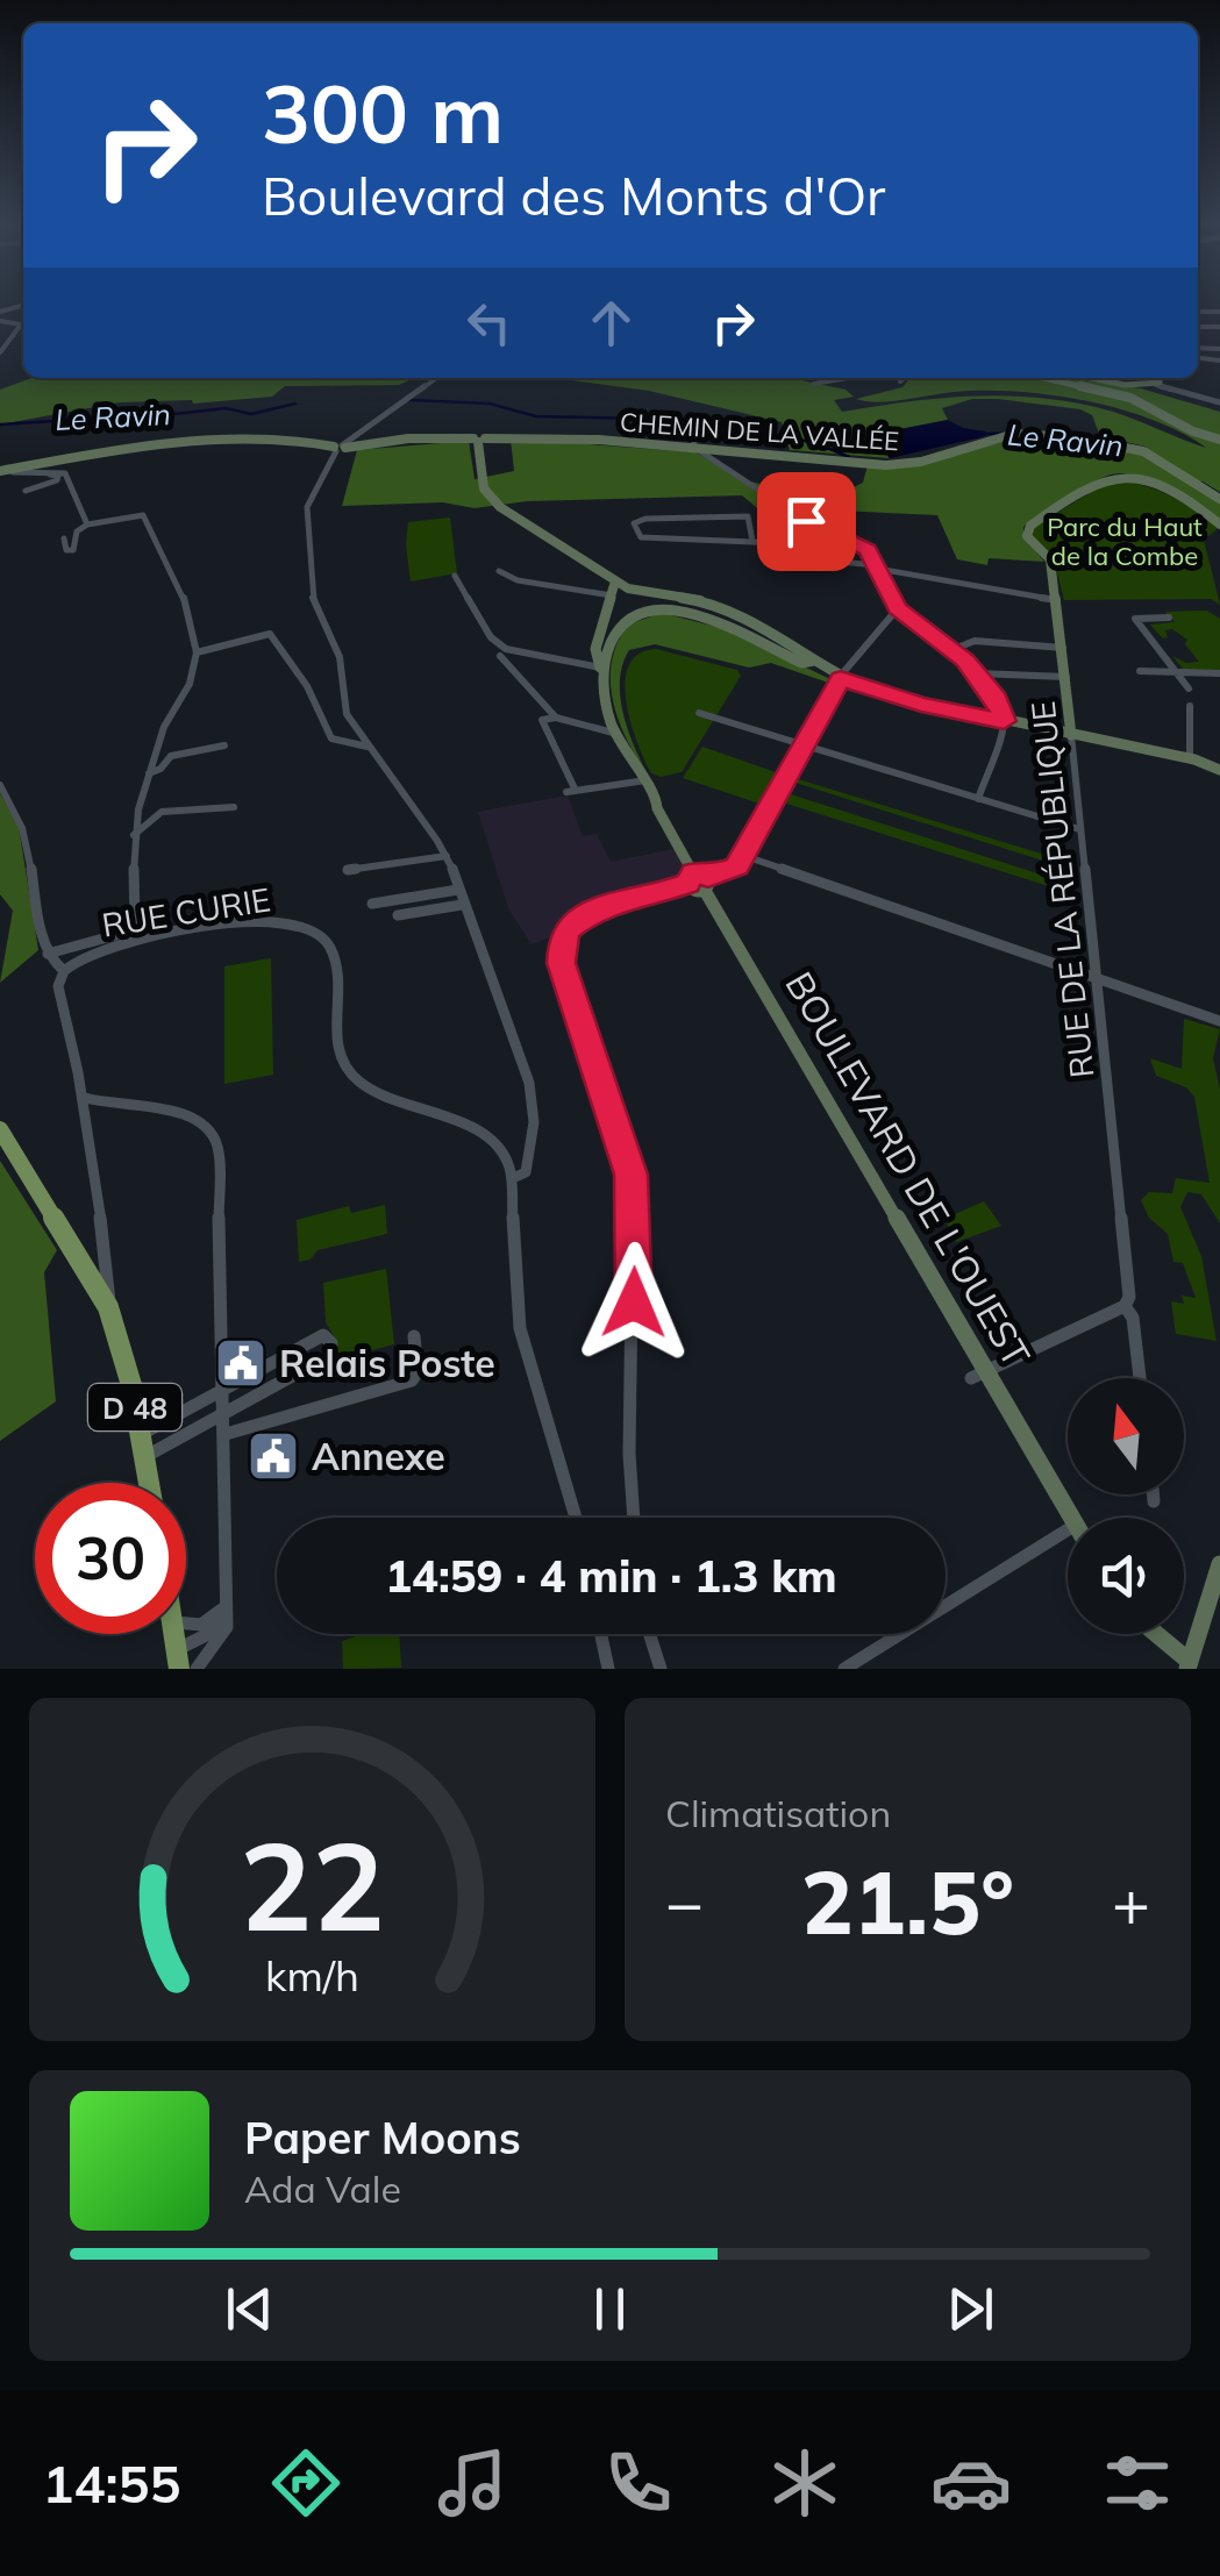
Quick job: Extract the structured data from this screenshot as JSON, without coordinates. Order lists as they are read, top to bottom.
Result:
{
  "streets": {
    "main road": ["D 48"],
    "street": [
      "CHEMIN DE LA VALLÉE",
      "RUE DE LA RÉPUBLIQUE",
      "RUE CURIE",
      "BOULEVARD DE L'OUEST"
    ]
  },
  "water": ["Le Ravin"],
  "parks": ["Parc du Haut de la Combe"],
  "places": {
    "public building": ["Relais Poste", "Annexe"]
  },
  "north": "top",
  "page": {
    "turn": ["300 m", "Boulevard des Monts d'Or"],
    "limit": "30",
    "trip": "14:59 · 4 min · 1.3 km",
    "tile": "Climatisation",
    "heat": ["−", "21.5°", "+"],
    "song": ["Paper Moons", "Ada Vale"],
    "tabs": "14:55",
    "gauge": ["22", "km/h"]
  }
}
